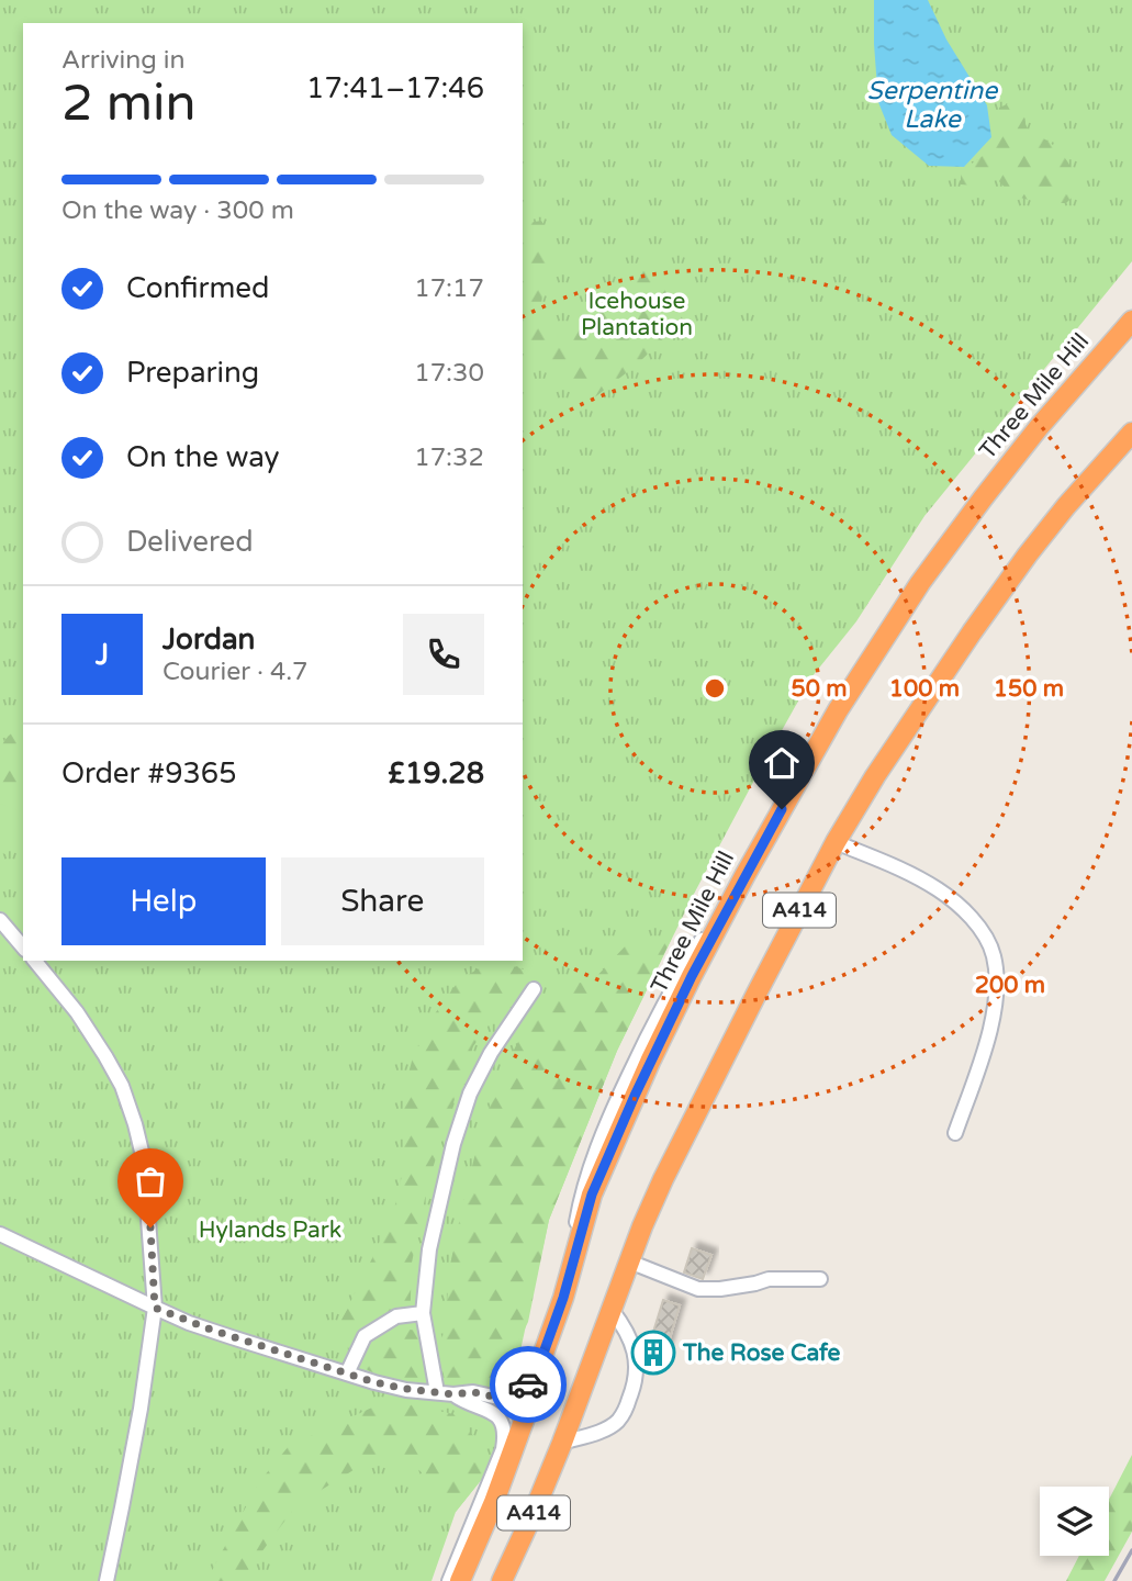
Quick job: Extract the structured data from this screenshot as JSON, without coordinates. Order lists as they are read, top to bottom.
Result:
{
  "streets": {
    "highway": ["Three Mile Hill", "A414"]
  },
  "water": ["Serpentine Lake"],
  "parks": ["Icehouse Plantation", "Hylands Park"],
  "places": {
    "building": ["The Rose Cafe"]
  },
  "page": {
    "heading": ["2 min", "Arriving in", "17:41–17:46"],
    "panel": [
      "Jordan",
      "Courier · 4.7",
      "Order #9365",
      "£19.28"
    ],
    "bar": "On the way · 300 m",
    "list": [
      ["Confirmed", "17:17"],
      ["Preparing", "17:30"],
      ["On the way", "17:32"],
      "Delivered"
    ],
    "round": "J",
    "buttons": ["Help", "Share"]
  },
  "rings": [
    "50 m",
    "100 m",
    "150 m",
    "200 m"
  ]
}
